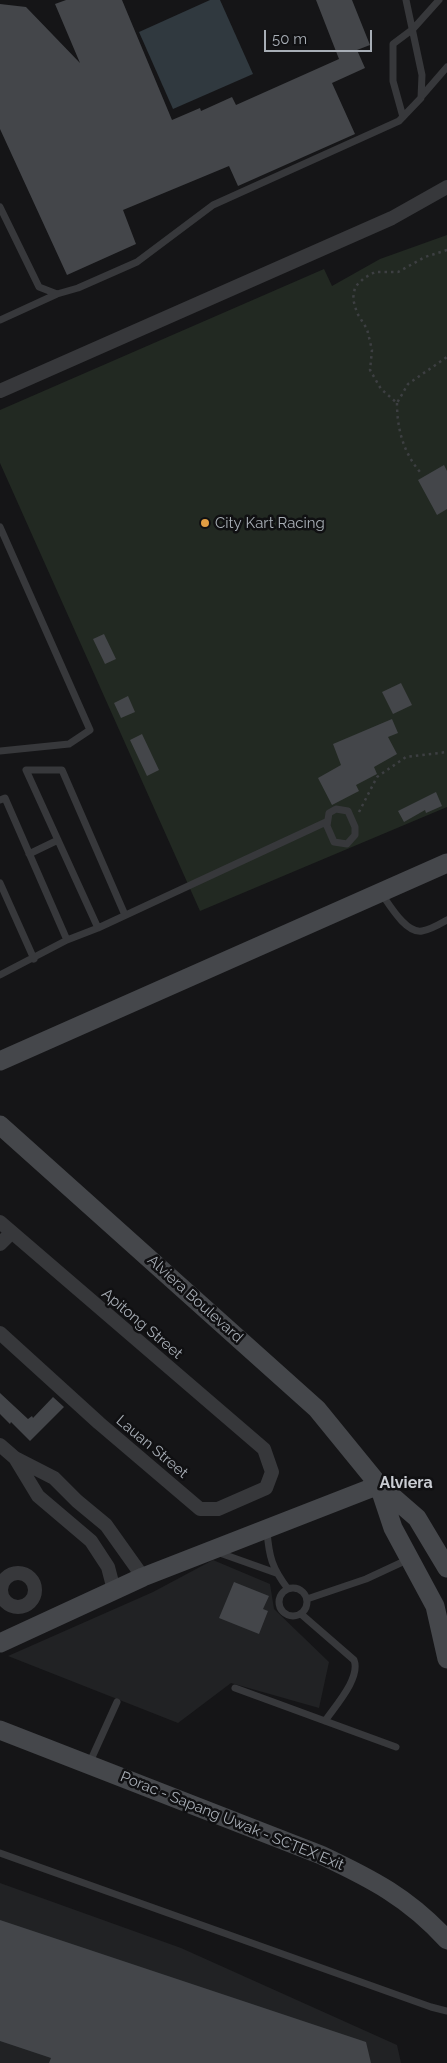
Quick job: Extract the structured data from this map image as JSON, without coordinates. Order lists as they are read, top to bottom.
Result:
{
  "streets": {
    "street": [
      "Alviera Boulevard",
      "Apitong Street",
      "Lauan Street",
      "Porac - Sapang Uwak - SCTEX Exit"
    ]
  },
  "crossings": [
    ["Apitong Street", "Lauan Street"]
  ],
  "districts": ["Alviera"],
  "places": ["City Kart Racing"],
  "scale_bar": "50 m"
}
